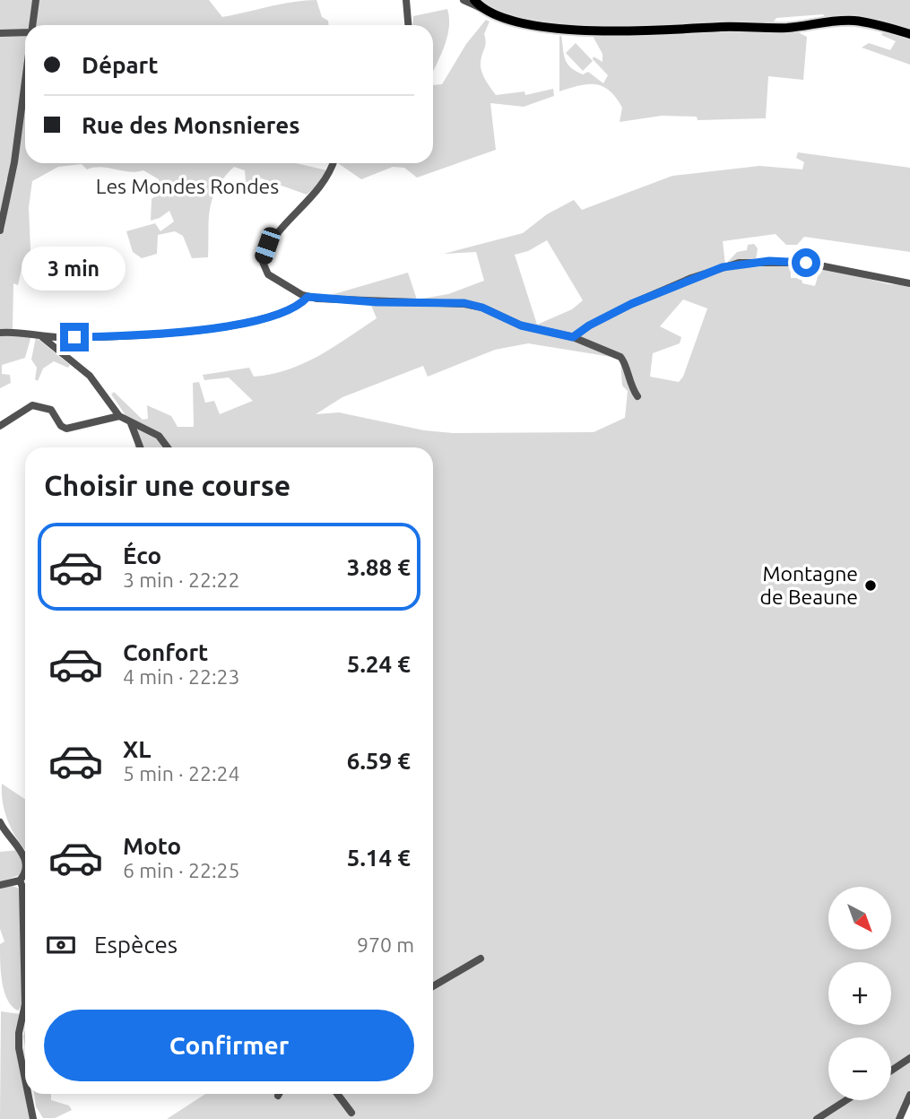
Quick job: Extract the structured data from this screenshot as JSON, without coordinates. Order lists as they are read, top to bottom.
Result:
{
  "parks": ["Les Mondes Rondes"],
  "places": ["Montagne de Beaune"],
  "north": "bottom right",
  "page": {
    "banner": ["Départ", "Rue des Monsnieres"],
    "bubble": "3 min",
    "heading": "Choisir une course",
    "list": [
      {
        "name": "Éco",
        "note": "3 min · 22:22",
        "value": "3.88 €"
      },
      {
        "name": "Confort",
        "note": "4 min · 22:23",
        "value": "5.24 €"
      },
      {
        "name": "XL",
        "note": "5 min · 22:24",
        "value": "6.59 €"
      },
      {
        "name": "Moto",
        "note": "6 min · 22:25",
        "value": "5.14 €"
      }
    ],
    "map_buttons": ["+", "−"],
    "pay": ["Espèces", "970 m"],
    "buttons": "Confirmer"
  }
}
